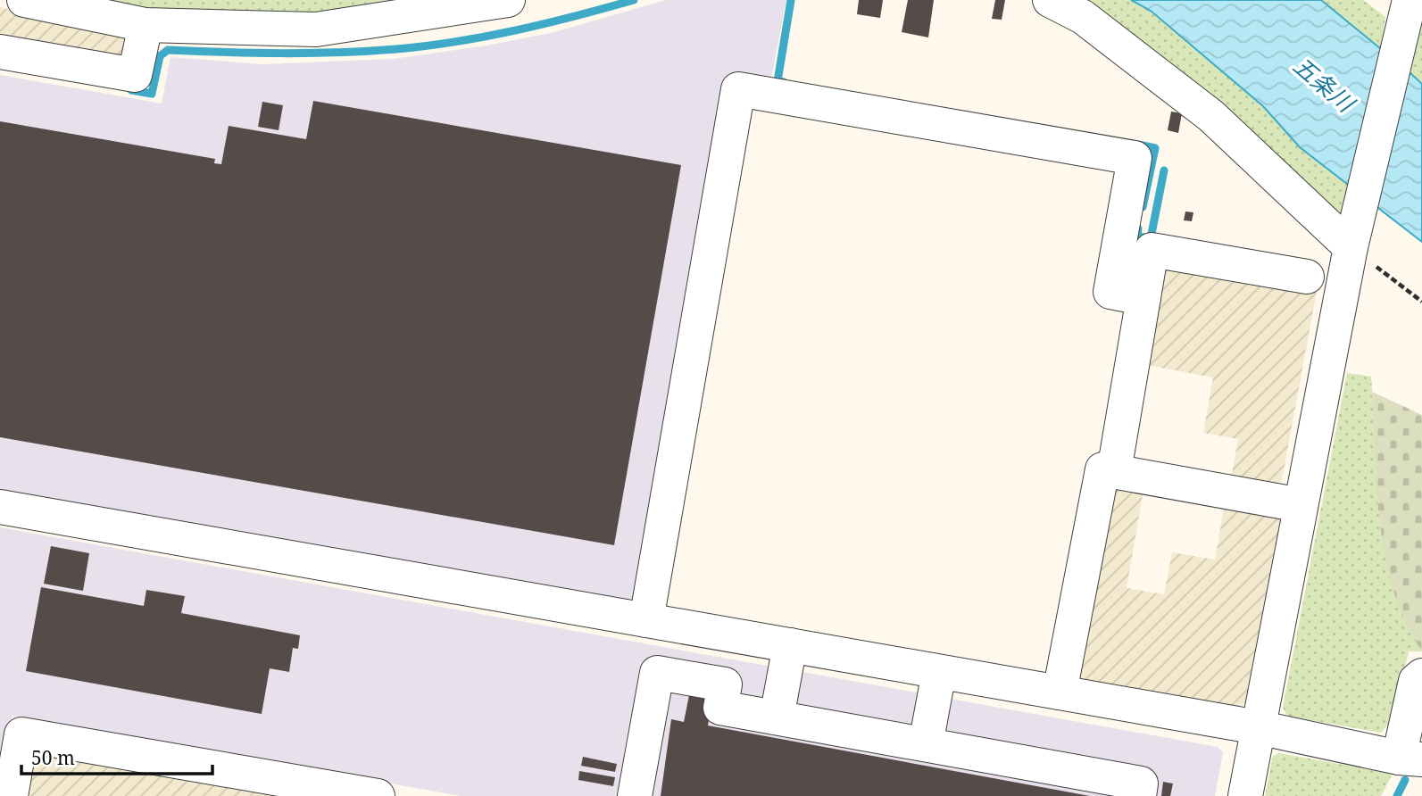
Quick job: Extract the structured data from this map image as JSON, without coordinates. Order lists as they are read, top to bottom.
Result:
{
  "water": ["五条川"],
  "scale_bar": "50 m"
}
